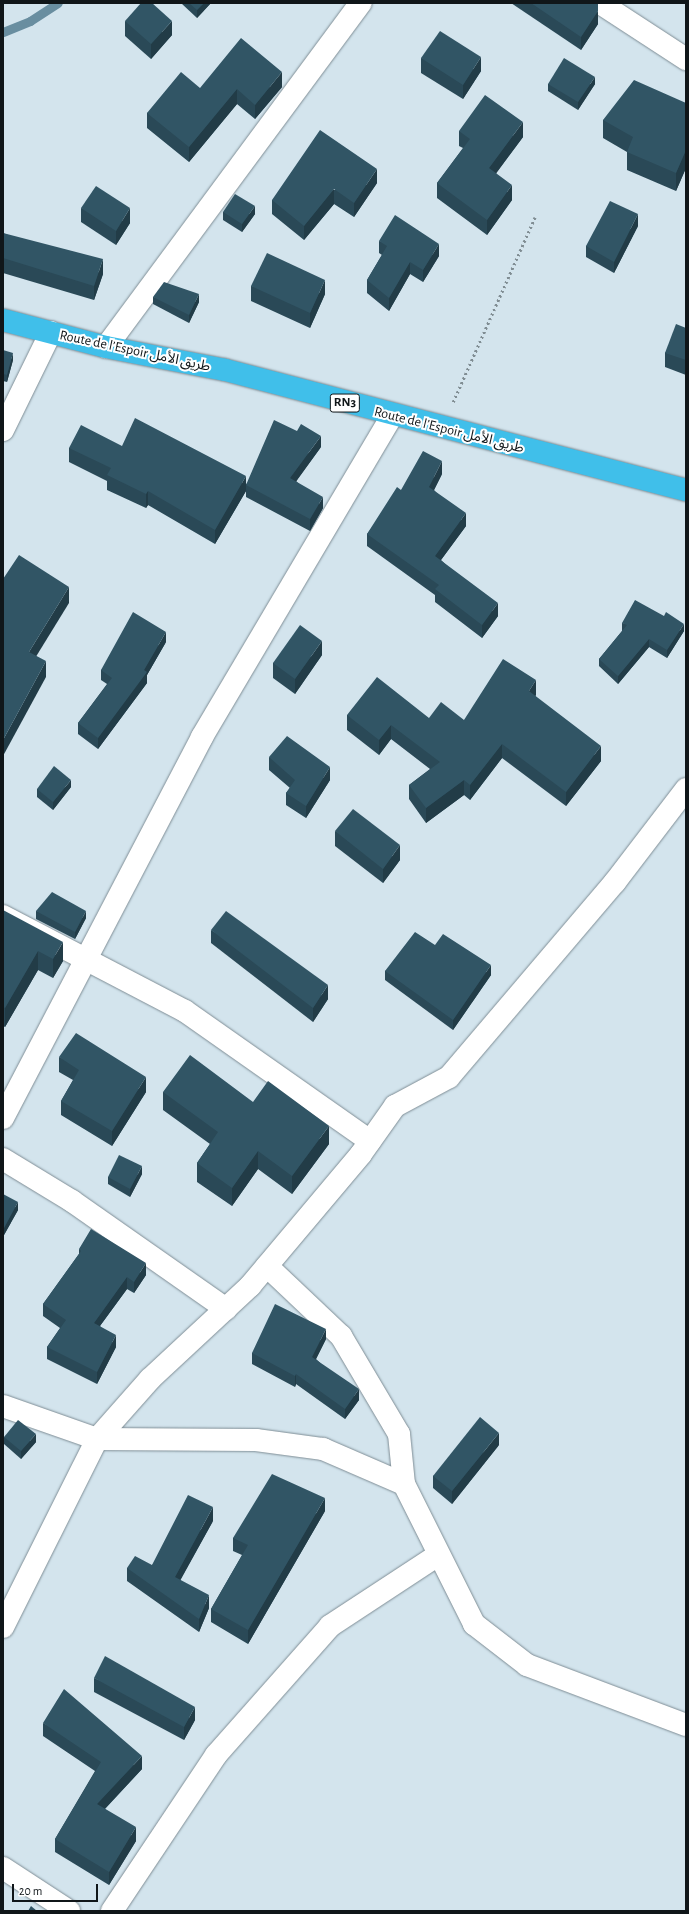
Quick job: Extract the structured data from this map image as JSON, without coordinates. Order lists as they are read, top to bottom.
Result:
{
  "streets": {
    "highway": ["Route de l’Espoir طريق الأمل", "RN3"]
  },
  "scale_bar": "20 m"
}
